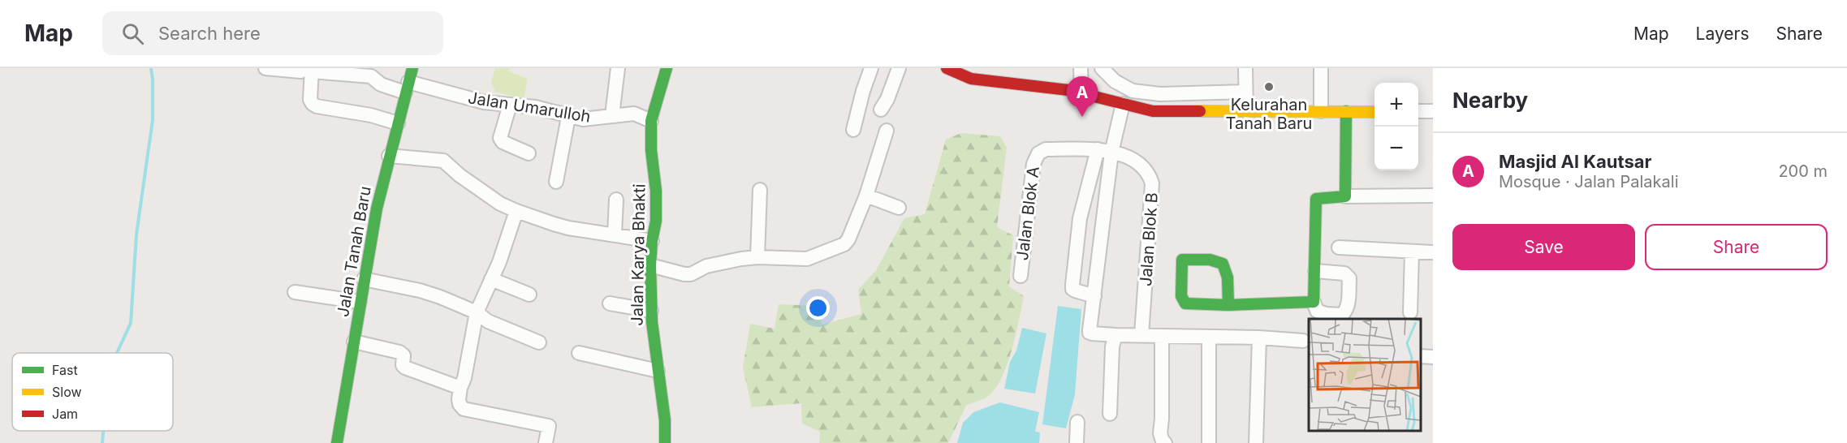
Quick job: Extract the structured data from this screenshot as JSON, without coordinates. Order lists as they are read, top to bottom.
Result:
{
  "streets": {
    "street": [
      "Jalan Umarulloh",
      "Jalan Blok A",
      "Jalan Blok B",
      "Jalan Tanah Baru",
      "Jalan Karya Bhakti"
    ]
  },
  "crossings": [
    ["Jalan Umarulloh", "Jalan Tanah Baru"],
    ["Jalan Umarulloh", "Jalan Karya Bhakti"],
    ["Jalan Blok A", "Jalan Blok B"]
  ],
  "places": ["Kelurahan Tanah Baru"],
  "legend": ["Fast", "Slow", "Jam"],
  "page": {
    "header": "Map",
    "search": "Search here",
    "nav": ["Map", "Layers", "Share"],
    "heading": "Nearby",
    "pins": "A",
    "map_buttons": ["+", "−"],
    "list": [
      {
        "mark": "A",
        "name": "Masjid Al Kautsar",
        "note": "Mosque · Jalan Palakali",
        "value": "200 m"
      }
    ],
    "buttons": ["Save", "Share"]
  }
}
